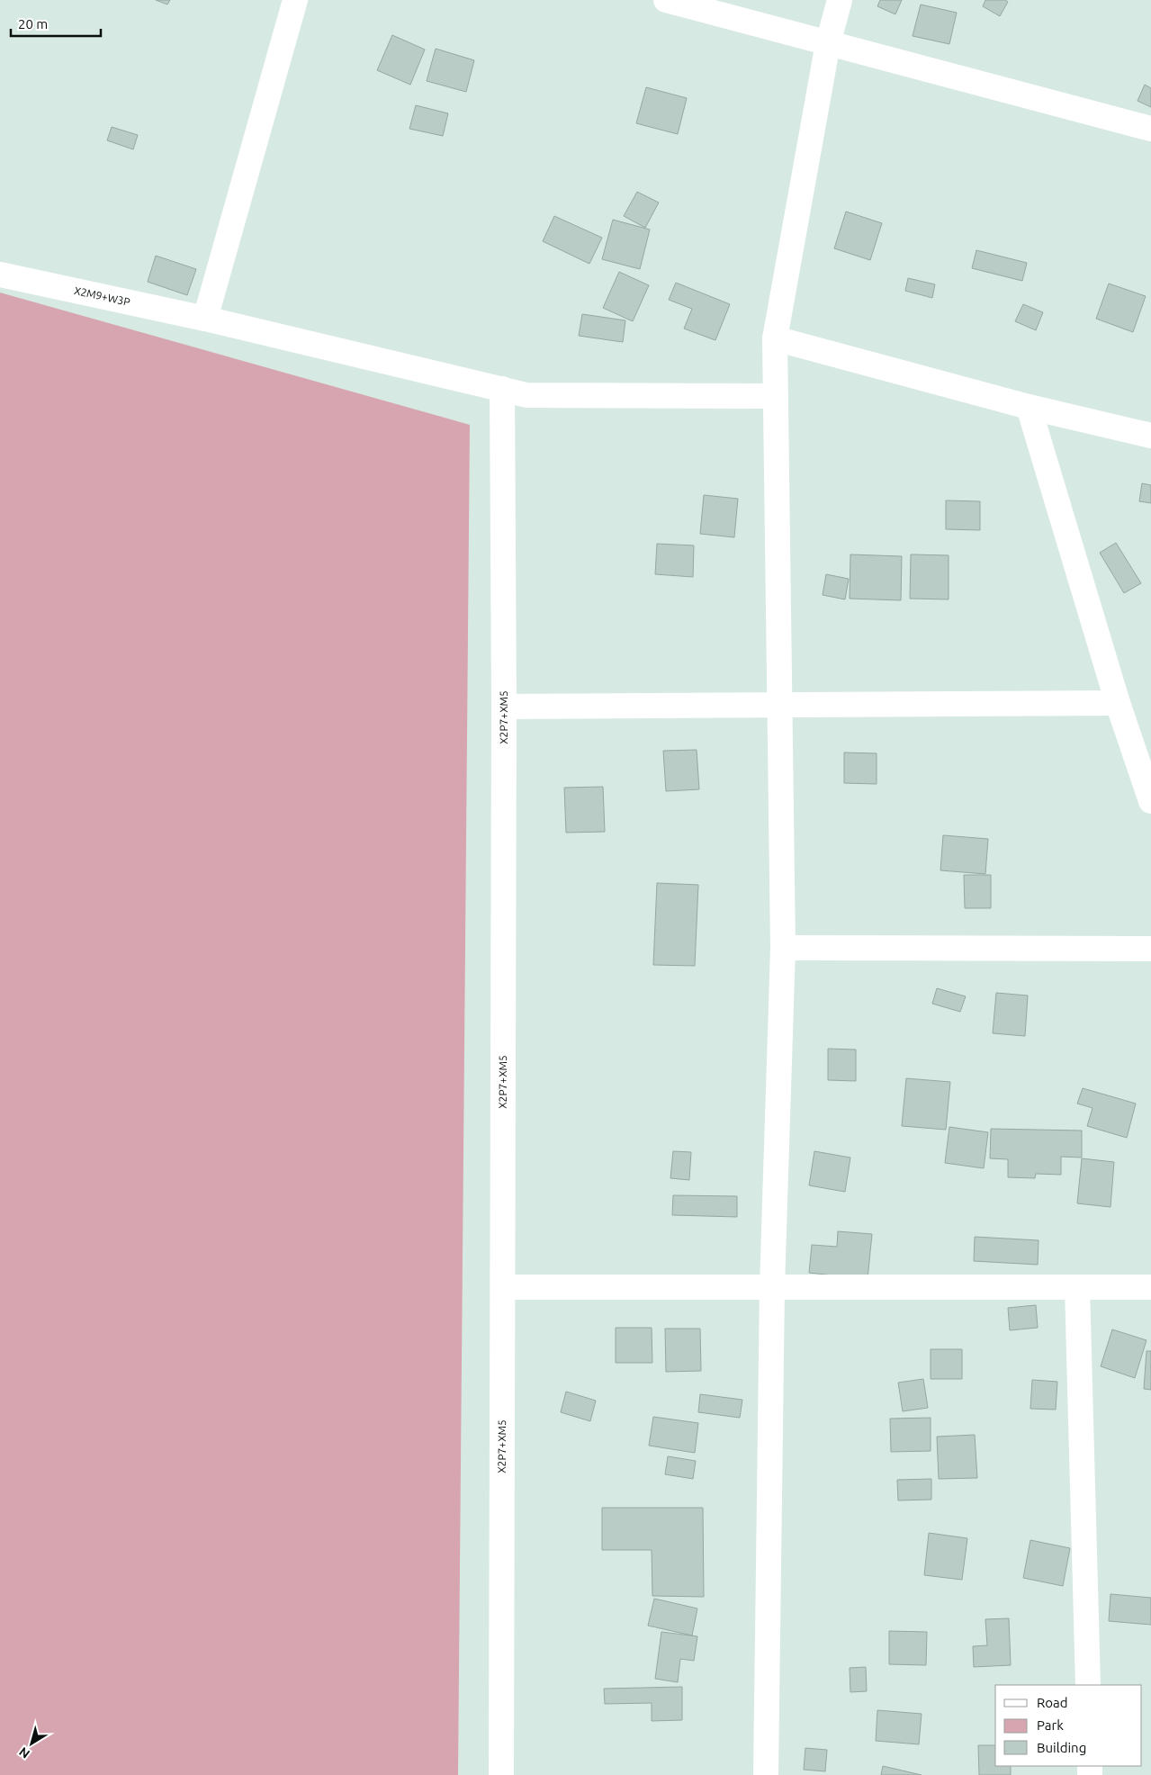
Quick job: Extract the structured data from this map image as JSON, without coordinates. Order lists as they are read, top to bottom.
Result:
{
  "streets": {
    "street": ["X2M9+W3P", "X2P7+XM5"]
  },
  "crossings": [
    ["X2M9+W3P", "X2P7+XM5"]
  ],
  "legend": ["Road", "Park", "Building"],
  "scale_bar": "20 m",
  "north": "bottom left"
}
